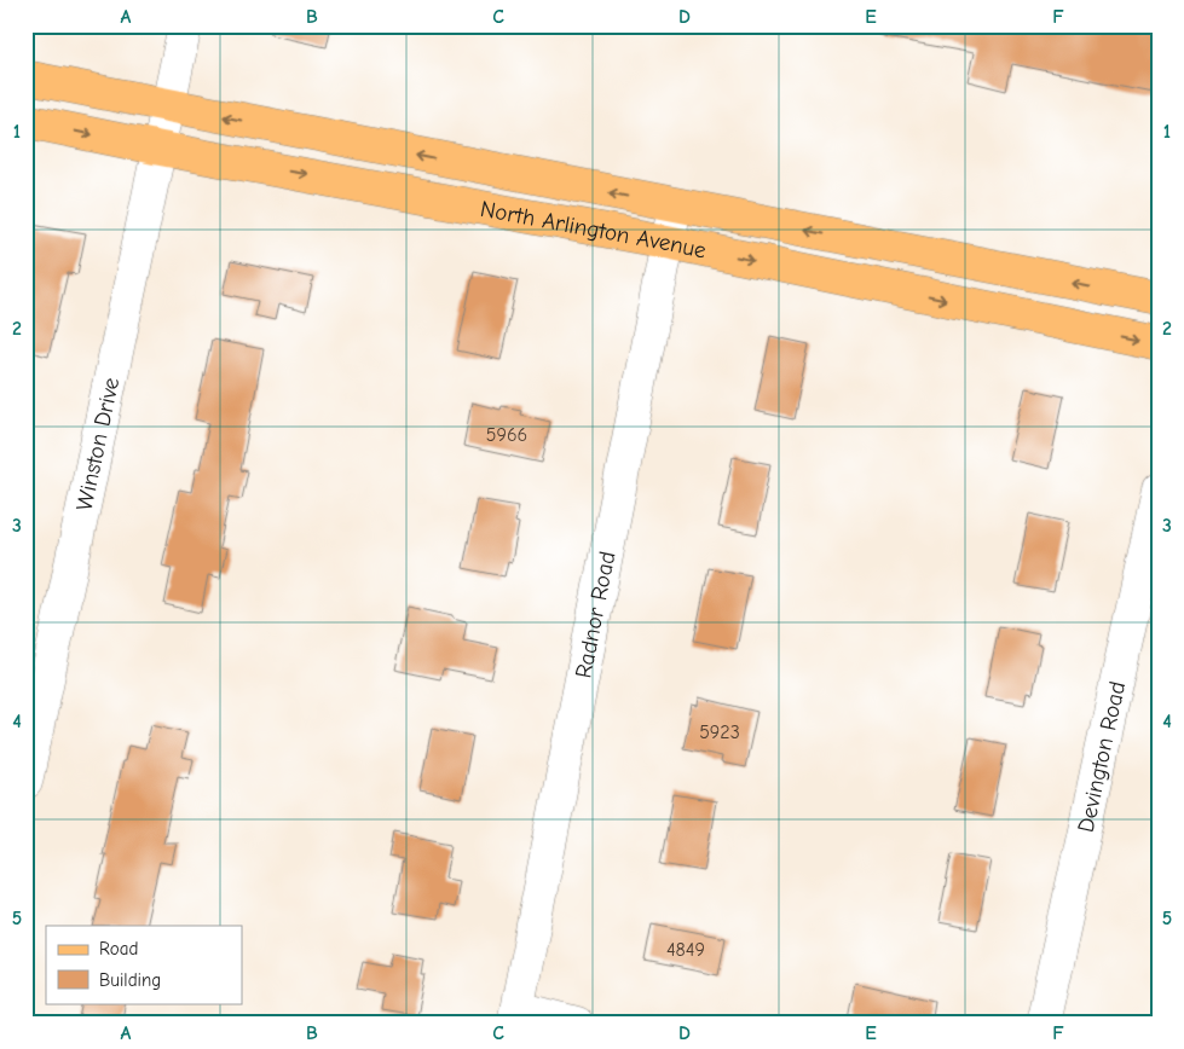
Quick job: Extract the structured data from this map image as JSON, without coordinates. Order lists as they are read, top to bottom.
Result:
{
  "streets": {
    "main road": ["North Arlington Avenue"],
    "street": ["Winston Drive", "Radnor Road", "Devington Road"]
  },
  "crossings": [
    ["North Arlington Avenue", "Winston Drive"],
    ["North Arlington Avenue", "Radnor Road"]
  ],
  "house_numbers": ["5966", "5923", "4849"],
  "legend": ["Road", "Building"],
  "grid": {
    "columns": [
      "A",
      "B",
      "C",
      "D",
      "E",
      "F"
    ],
    "rows": [
      "1",
      "2",
      "3",
      "4",
      "5"
    ]
  }
}
